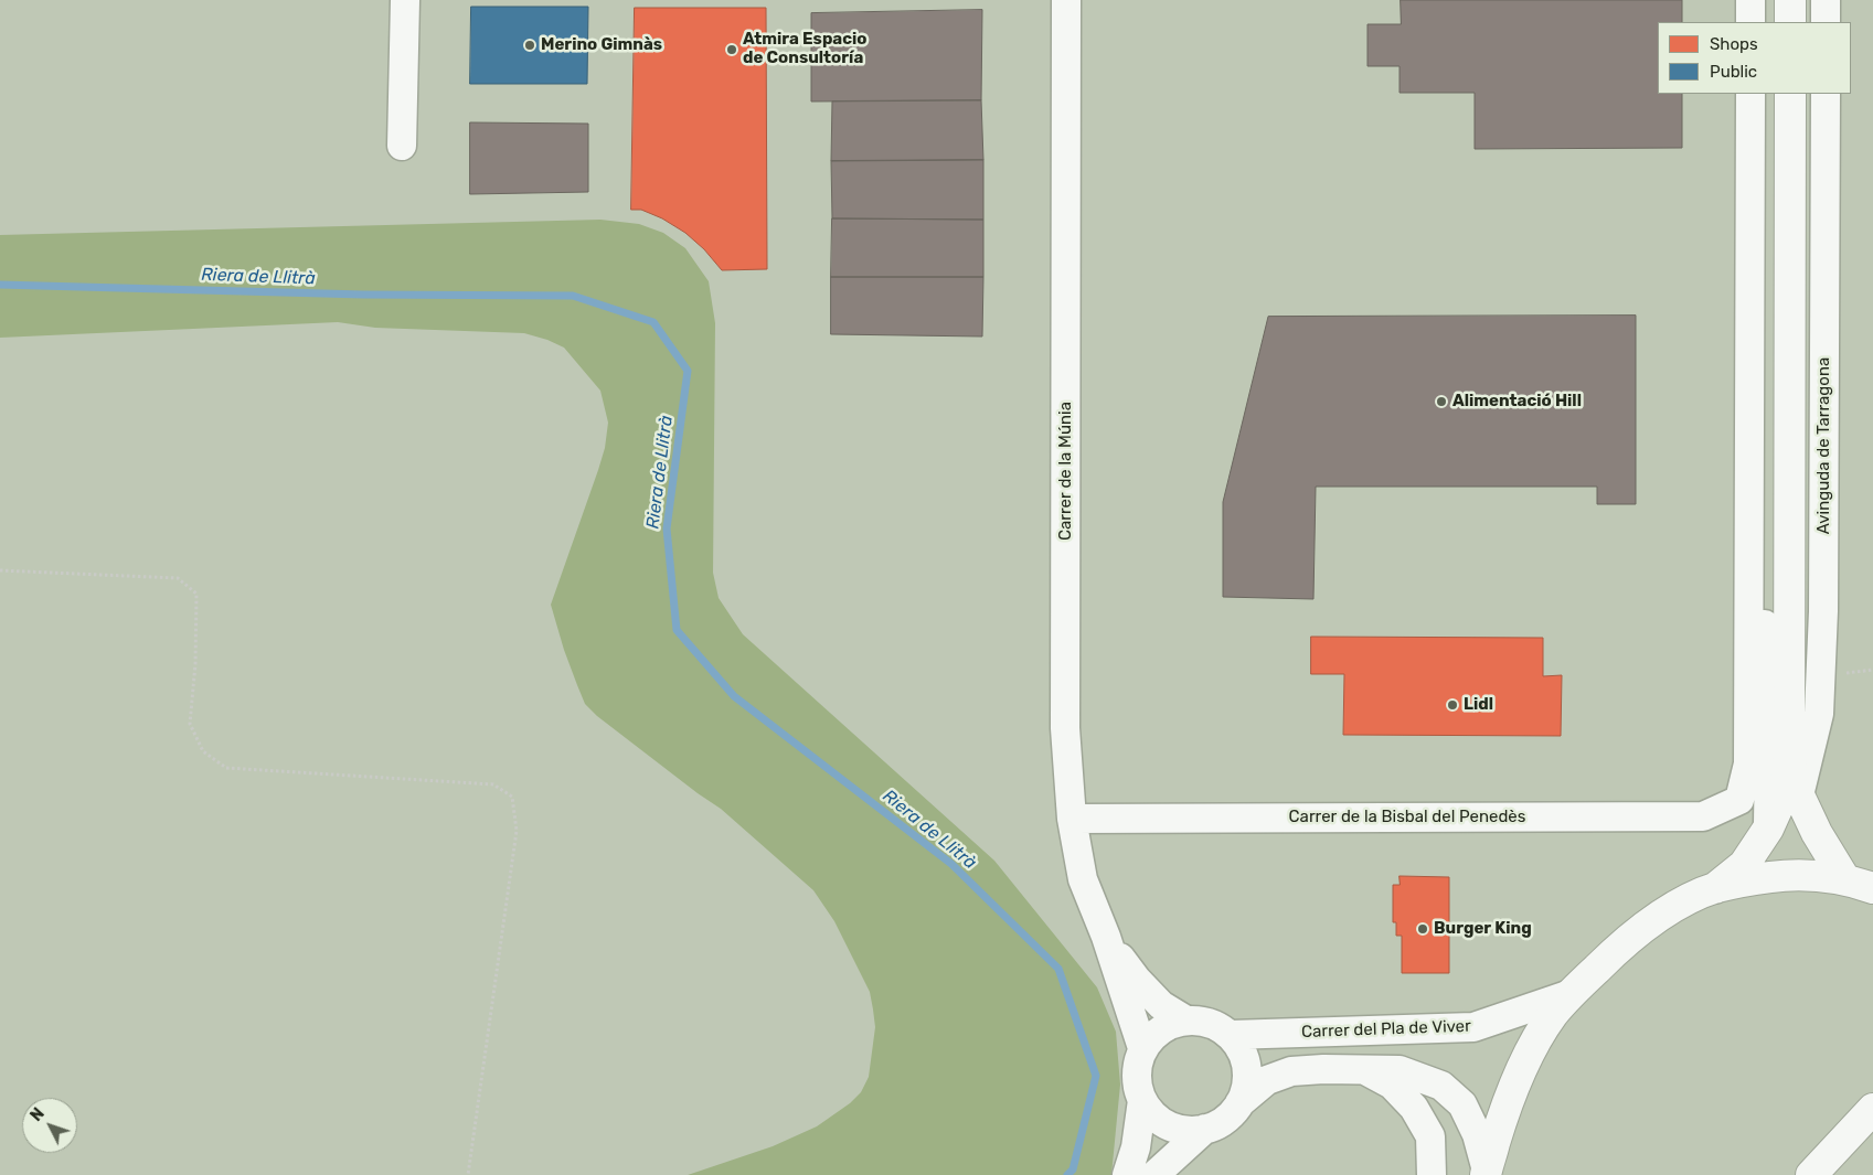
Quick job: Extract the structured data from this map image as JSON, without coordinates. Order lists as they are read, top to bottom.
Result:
{
  "streets": {
    "main road": ["Avinguda de Tarragona"],
    "street": ["Carrer de la Múnia", "Carrer de la Bisbal del Penedès", "Carrer del Pla de Viver"]
  },
  "crossings": [
    ["Carrer de la Múnia", "Carrer de la Bisbal del Penedès"],
    ["Carrer de la Múnia", "Carrer del Pla de Viver"]
  ],
  "water": ["Riera de Llitrà"],
  "places": [
    "Merino Gimnàs",
    "Atmira Espacio de Consultoría",
    "Alimentació Hill",
    "Lidl",
    "Burger King"
  ],
  "legend": ["Shops", "Public"],
  "north": "top left"
}
